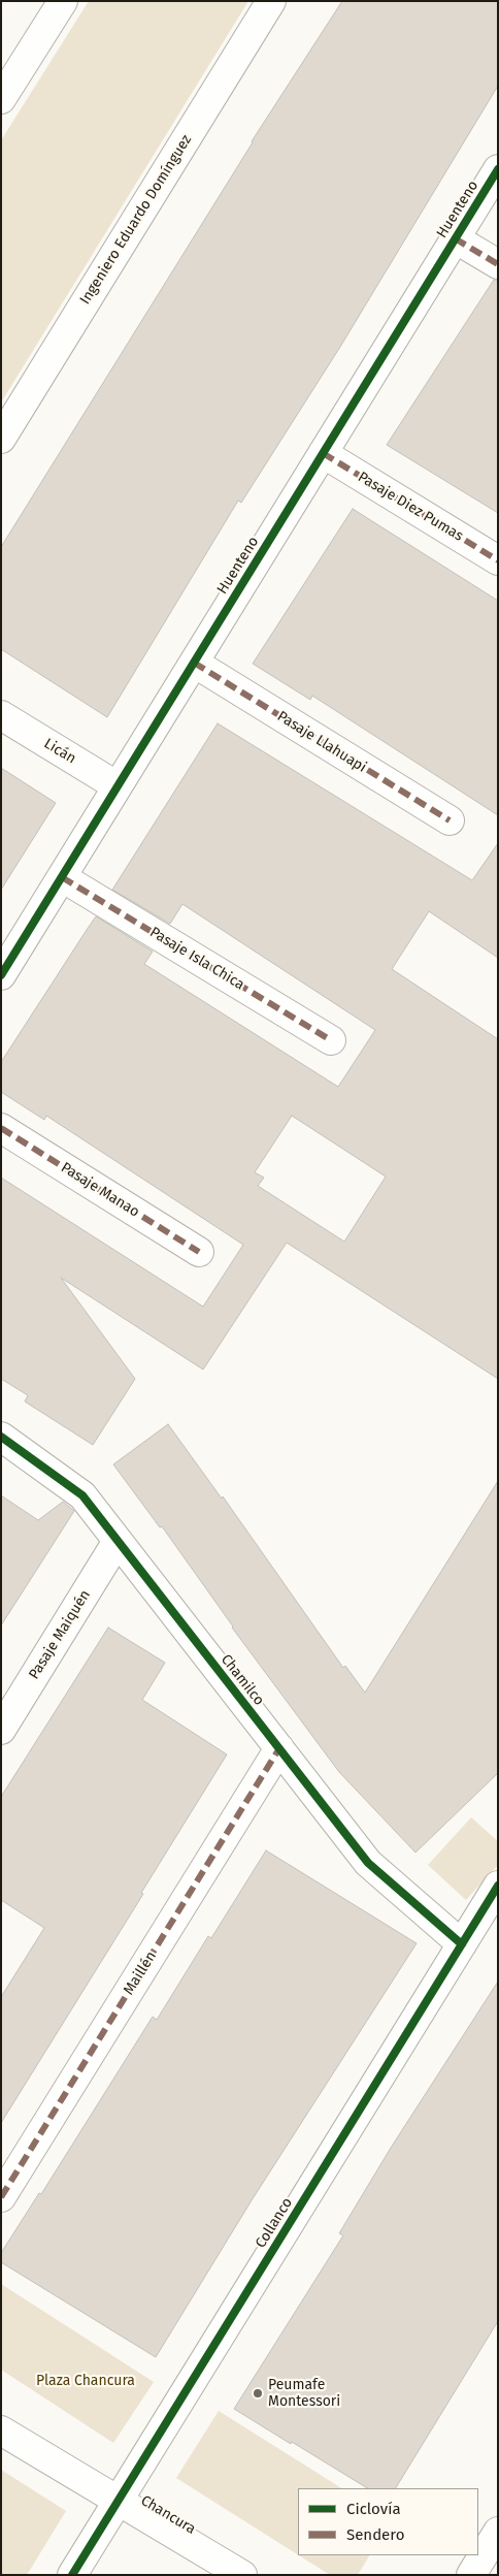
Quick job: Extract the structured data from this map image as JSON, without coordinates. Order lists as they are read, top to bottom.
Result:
{
  "streets": {
    "street": [
      "Huenteno",
      "Ingeniero Eduardo Domínguez",
      "Pasaje Diez Pumas",
      "Pasaje Llahuapi",
      "Licán",
      "Pasaje Isla Chica",
      "Pasaje Manao",
      "Pasaje Maiquén",
      "Chamilco",
      "Maillén",
      "Collanco",
      "Chancura"
    ]
  },
  "crossings": [
    ["Huenteno", "Pasaje Diez Pumas"],
    ["Huenteno", "Pasaje Llahuapi"],
    ["Huenteno", "Licán"],
    ["Huenteno", "Pasaje Isla Chica"],
    ["Pasaje Maiquén", "Chamilco"],
    ["Chamilco", "Maillén"],
    ["Chamilco", "Collanco"],
    ["Collanco", "Chancura"]
  ],
  "parks": ["Plaza Chancura"],
  "places": ["Peumafe Montessori"],
  "legend": ["Ciclovía", "Sendero"]
}
